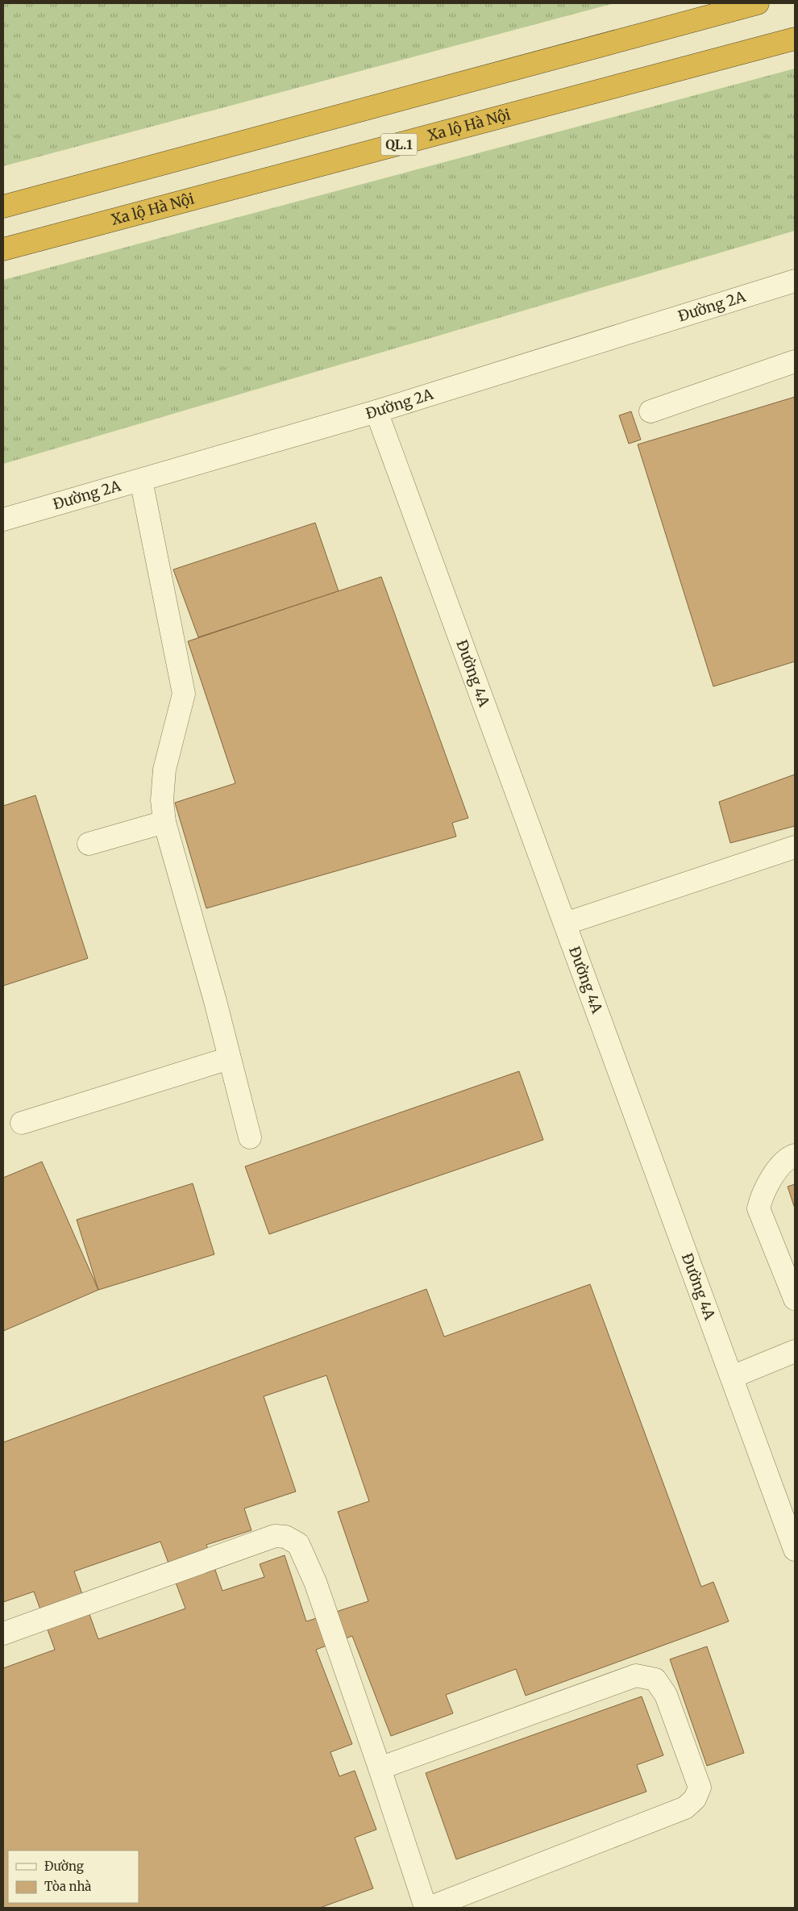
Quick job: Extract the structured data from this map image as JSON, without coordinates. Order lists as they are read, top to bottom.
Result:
{
  "streets": {
    "highway": ["Xa lộ Hà Nội", "QL.1"],
    "street": ["Đường 2A", "Đường 4A"]
  },
  "crossings": [
    ["Đường 2A", "Đường 4A"]
  ],
  "legend": ["Đường", "Tòa nhà"]
}
